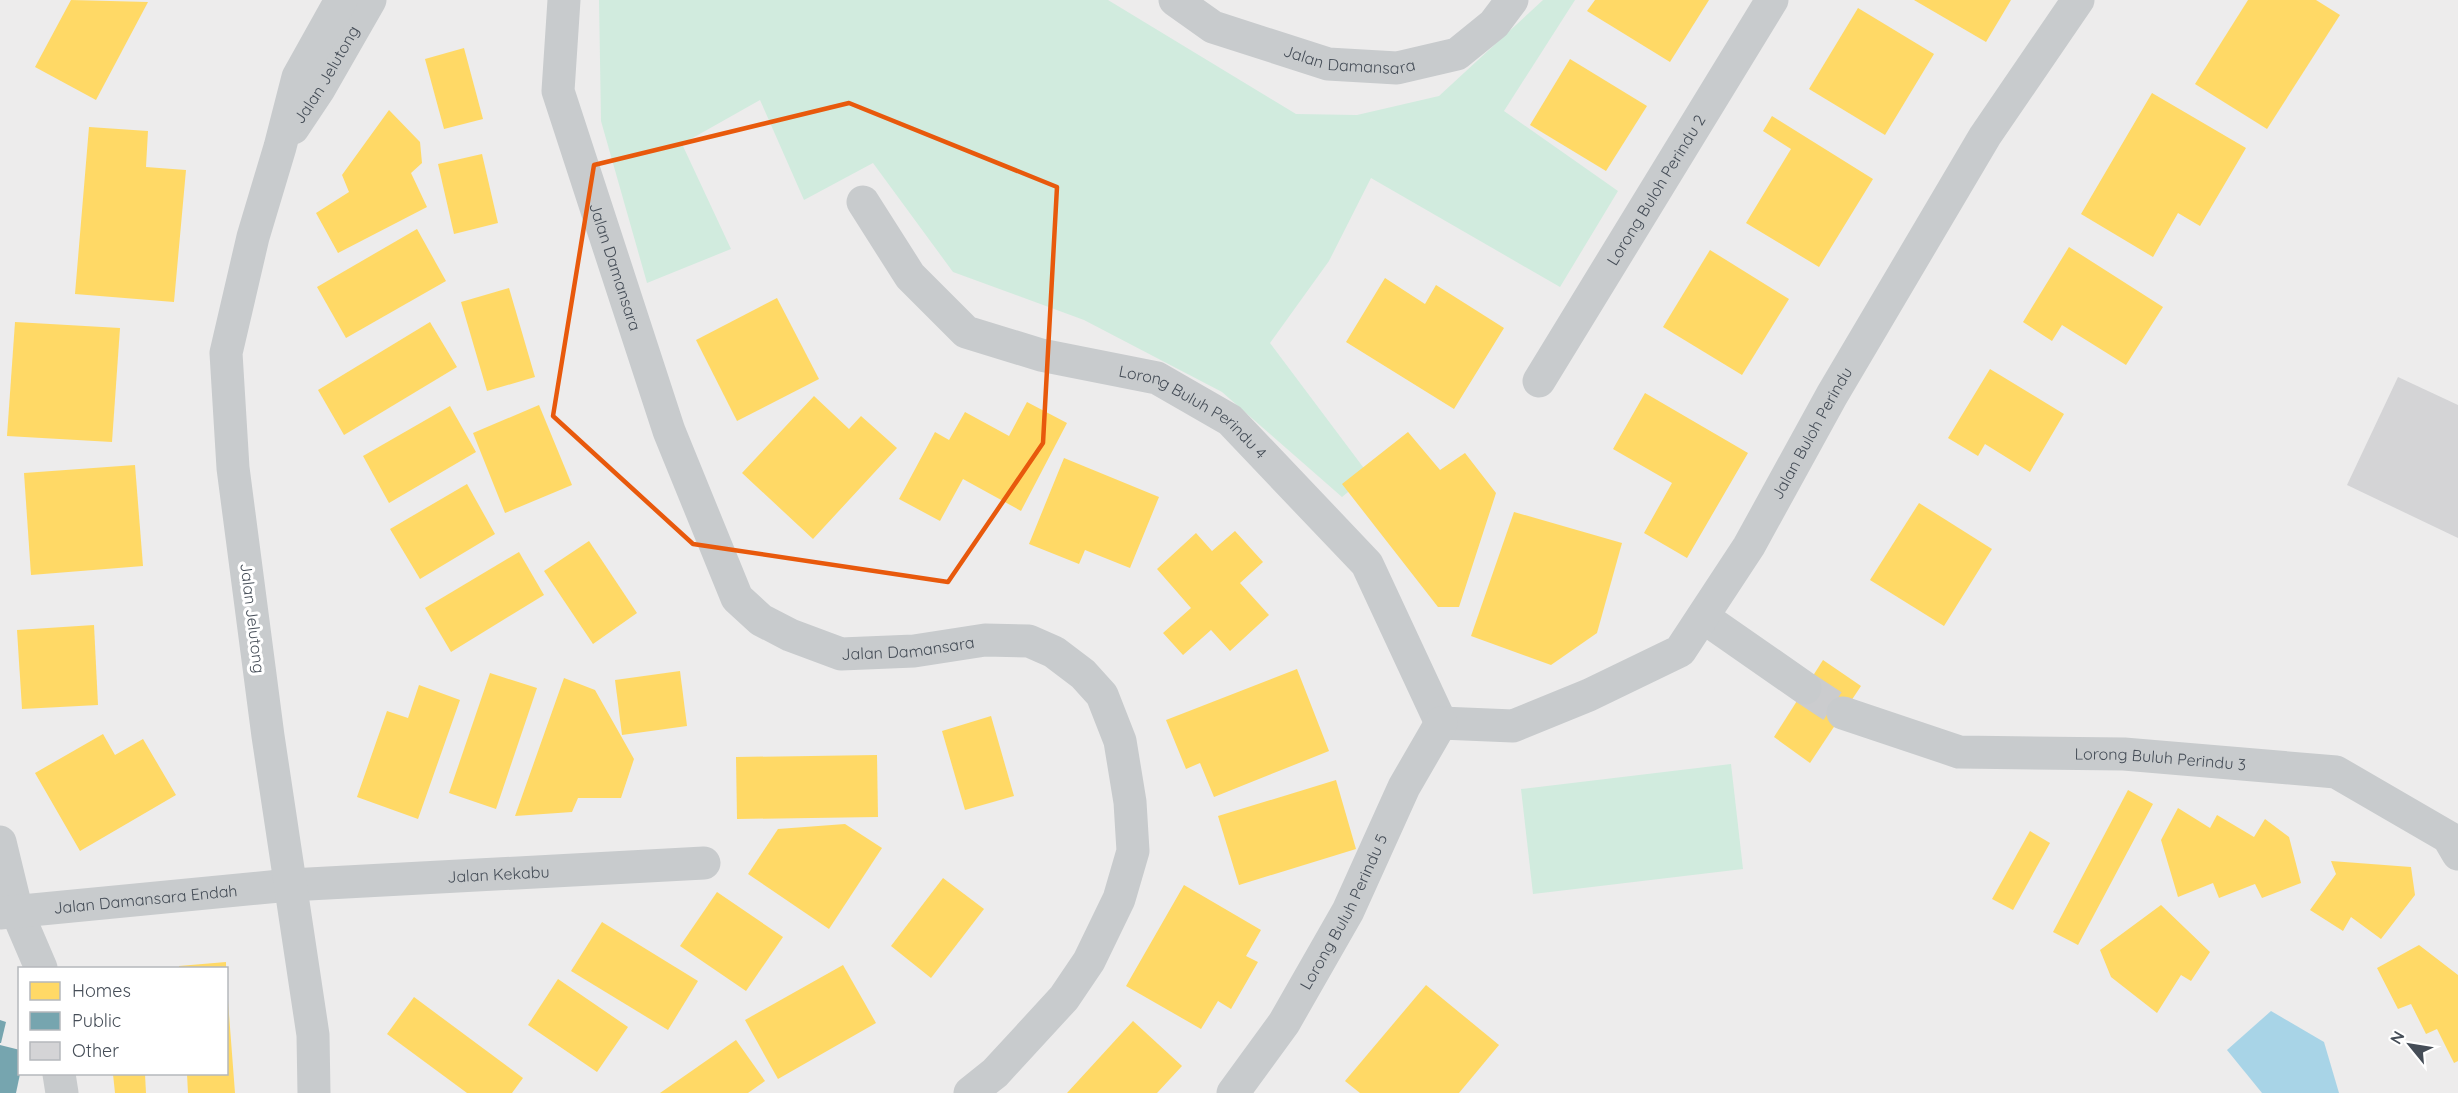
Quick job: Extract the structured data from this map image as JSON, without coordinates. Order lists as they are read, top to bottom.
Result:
{
  "streets": {
    "street": [
      "Jalan Damansara",
      "Jalan Jelutong",
      "Lorong Buloh Perindu 2",
      "Lorong Buluh Perindu 4",
      "Jalan Buloh Perindu",
      "Lorong Buluh Perindu 3",
      "Jalan Kekabu",
      "Jalan Damansara Endah",
      "Lorong Buluh Perindu 5"
    ]
  },
  "crossings": [
    ["Jalan Jelutong", "Jalan Kekabu"],
    ["Jalan Jelutong", "Jalan Damansara Endah"],
    ["Lorong Buluh Perindu 4", "Jalan Buloh Perindu"],
    ["Lorong Buluh Perindu 4", "Lorong Buluh Perindu 5"],
    ["Jalan Buloh Perindu", "Lorong Buluh Perindu 5"],
    ["Jalan Kekabu", "Jalan Damansara Endah"]
  ],
  "legend": ["Homes", "Public", "Other"],
  "north": "top left"
}
